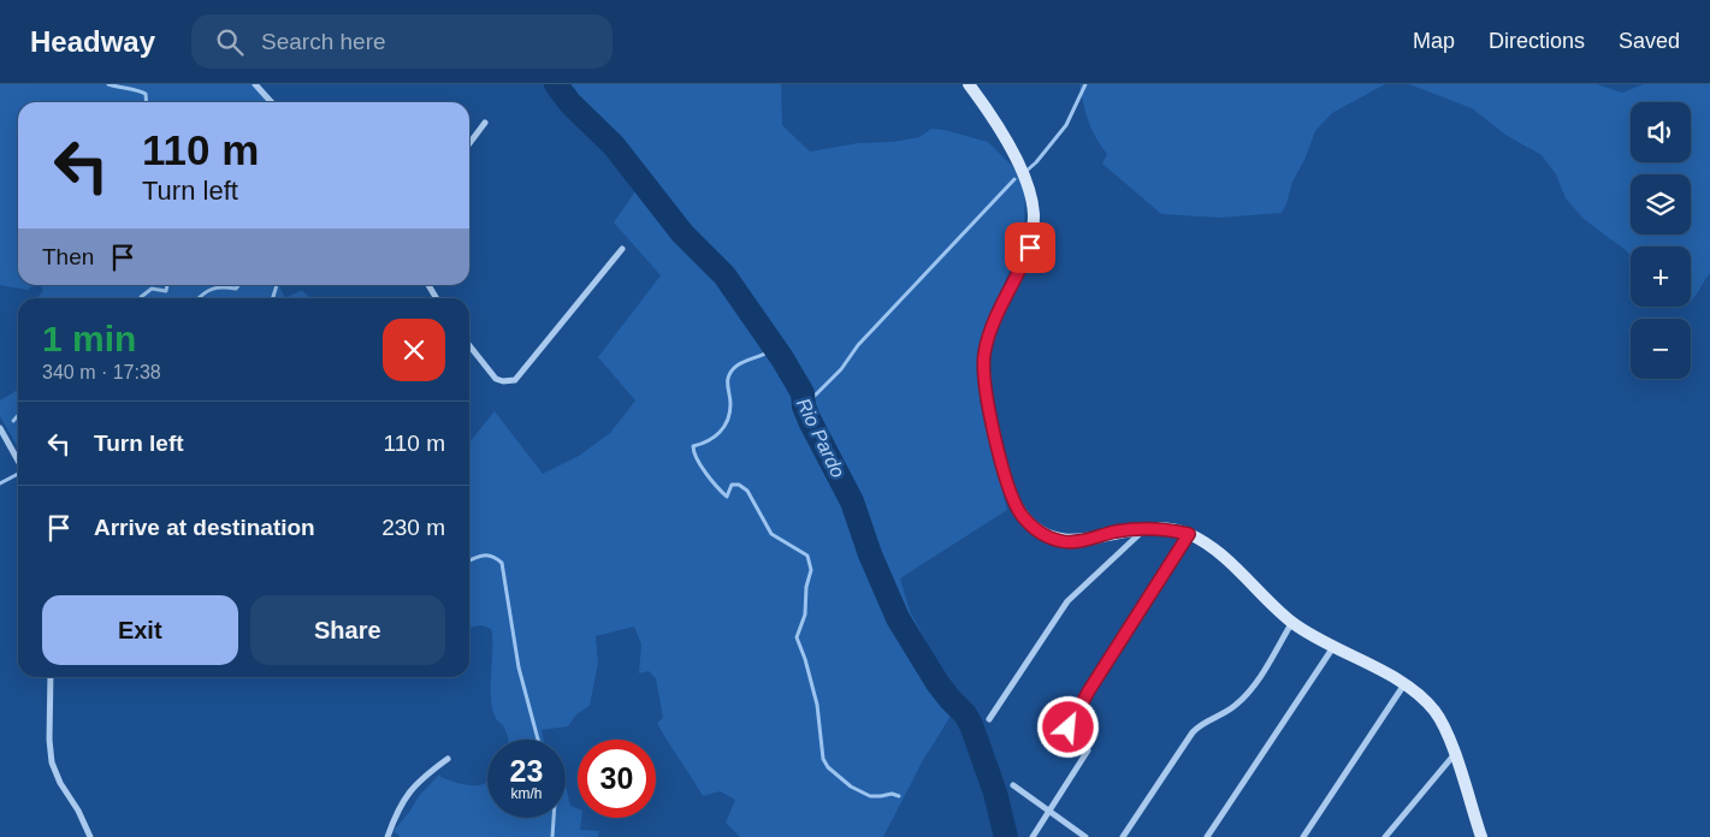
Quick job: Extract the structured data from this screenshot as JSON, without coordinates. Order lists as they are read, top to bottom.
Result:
{
  "water": ["Rio Pardo"],
  "page": {
    "header": "Headway",
    "search": "Search here",
    "nav": ["Map", "Directions", "Saved"],
    "map_buttons": ["+", "−"],
    "turn": ["110 m", "Turn left"],
    "then": "Then",
    "heading": ["1 min", "340 m · 17:38"],
    "list": [
      {
        "name": "Turn left",
        "value": "110 m"
      },
      {
        "name": "Arrive at destination",
        "value": "230 m"
      }
    ],
    "buttons": ["Exit", "Share"],
    "speed": "23 km/h",
    "limit": "30"
  }
}
